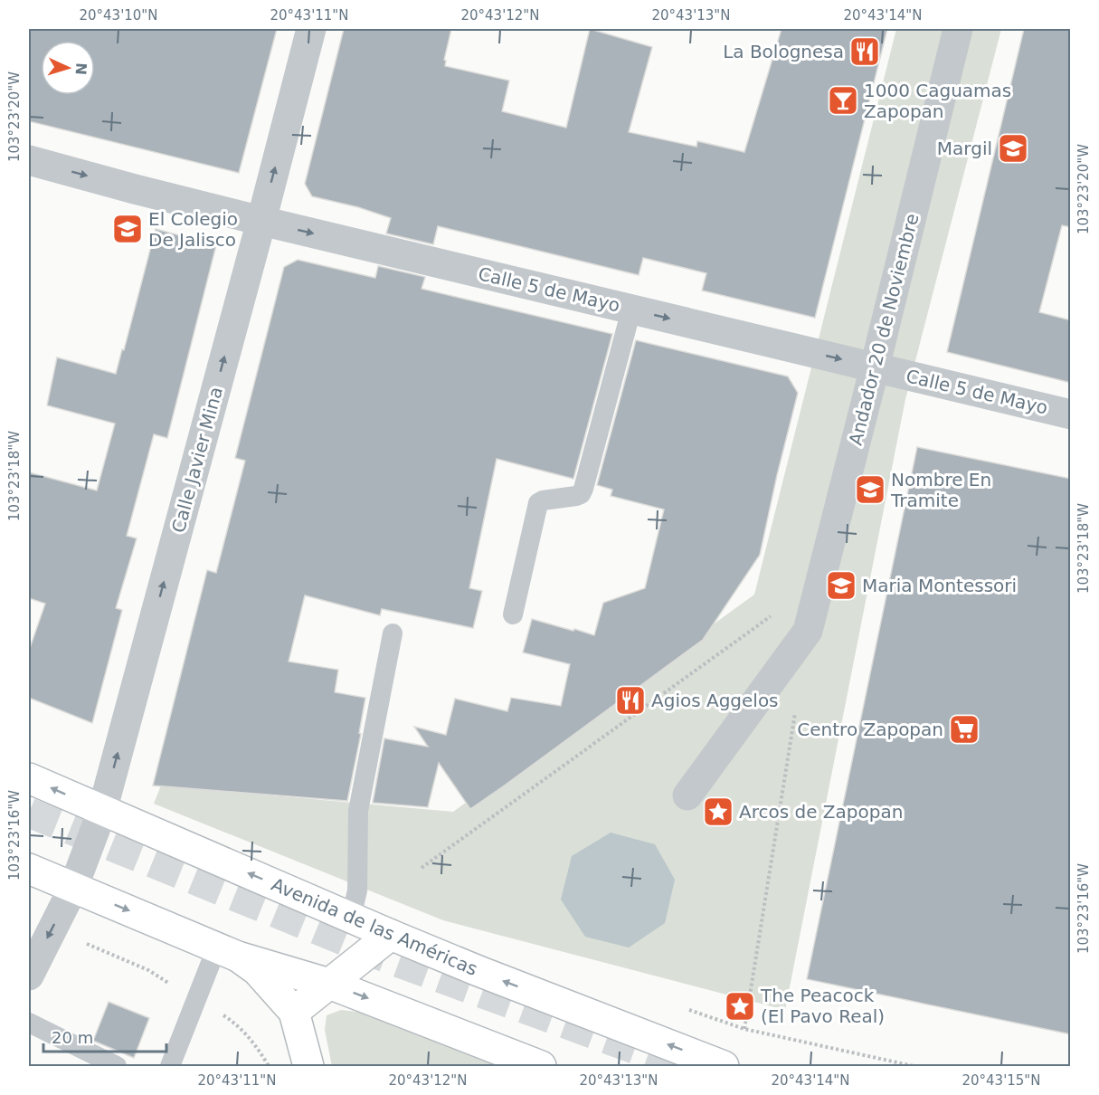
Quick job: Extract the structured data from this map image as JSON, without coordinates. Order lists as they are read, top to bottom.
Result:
{
  "streets": {
    "main road": ["Avenida de las Américas"],
    "street": ["Calle 5 de Mayo", "Andador 20 de Noviembre", "Calle Javier Mina"]
  },
  "crossings": [
    ["Calle 5 de Mayo", "Andador 20 de Noviembre"],
    ["Calle 5 de Mayo", "Calle Javier Mina"],
    ["Calle Javier Mina", "Avenida de las Américas"]
  ],
  "one_way": ["Calle 5 de Mayo", "Calle Javier Mina"],
  "places": {
    "restaurant": ["La Bolognesa", "Agios Aggelos"],
    "bar": ["1000 Caguamas Zapopan"],
    "school or university": [
      "Margil",
      "El Colegio De Jalisco",
      "Nombre En Tramite",
      "Maria Montessori"
    ],
    "supermarket": ["Centro Zapopan"],
    "place": ["Arcos de Zapopan", "The Peacock (El Pavo Real)"]
  },
  "scale_bar": "20 m",
  "north": "right",
  "coordinates": [
    "20°43'10\"N",
    "20°43'11\"N",
    "20°43'12\"N",
    "20°43'13\"N",
    "20°43'14\"N",
    "103°23'20\"W",
    "103°23'18\"W",
    "103°23'16\"W",
    "20°43'15\"N"
  ]
}
